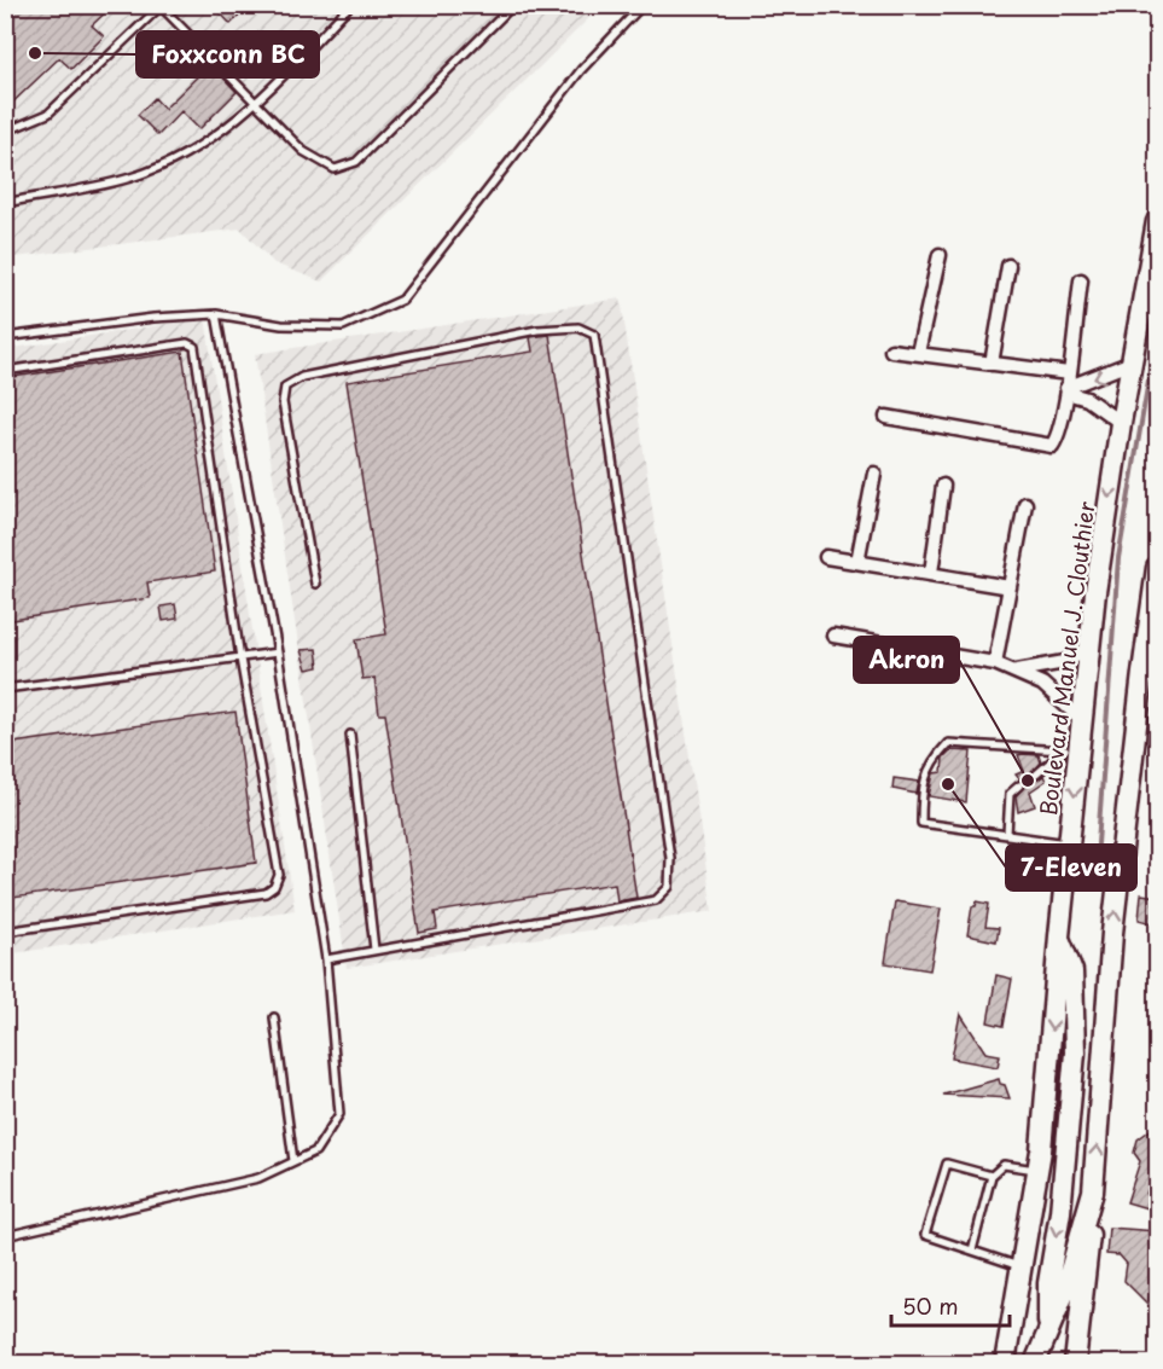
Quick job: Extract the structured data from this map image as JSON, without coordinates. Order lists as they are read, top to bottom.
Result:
{
  "streets": {
    "main road": ["Boulevard Manuel J. Clouthier"]
  },
  "places": ["Foxxconn BC", "Akron", "7-Eleven"],
  "scale_bar": "50 m"
}
